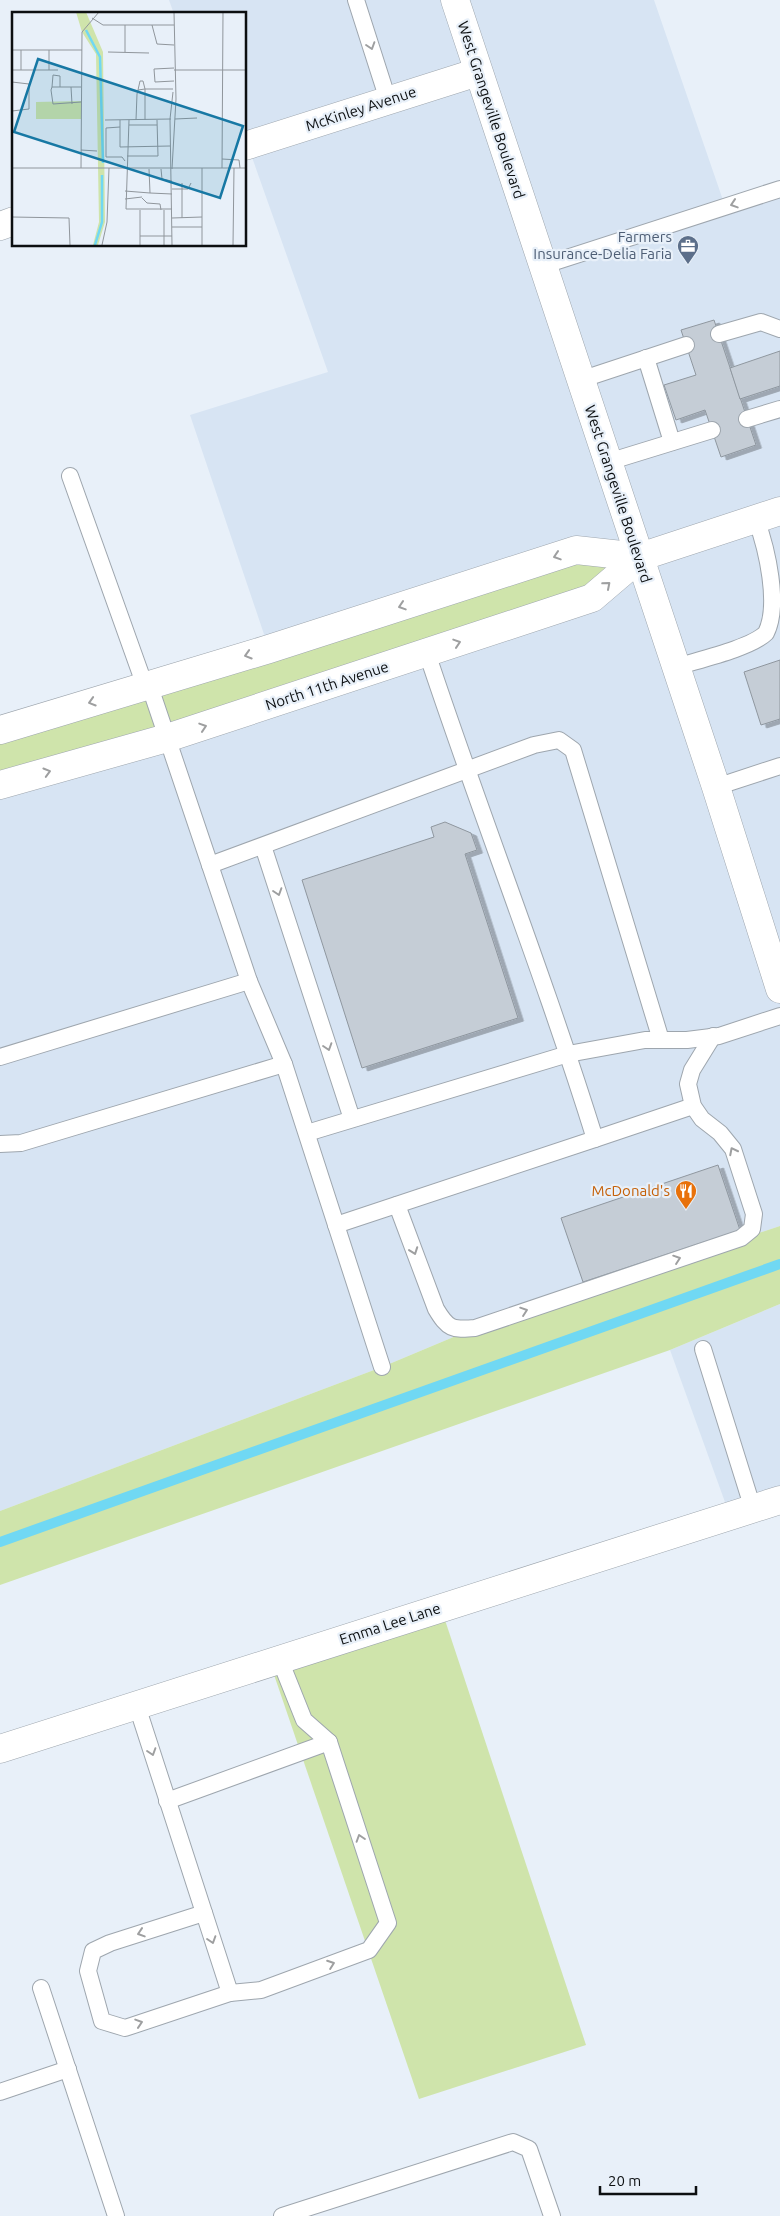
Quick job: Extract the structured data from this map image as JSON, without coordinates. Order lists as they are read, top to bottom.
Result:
{
  "streets": {
    "main road": [
      "McKinley Avenue",
      "West Grangeville Boulevard",
      "North 11th Avenue",
      "Emma Lee Lane"
    ]
  },
  "crossings": [
    ["McKinley Avenue", "West Grangeville Boulevard"],
    ["West Grangeville Boulevard", "North 11th Avenue"]
  ],
  "places": {
    "office": ["Farmers Insurance-Delia Faria"],
    "restaurant": ["McDonald's"]
  },
  "scale_bar": "20 m"
}
